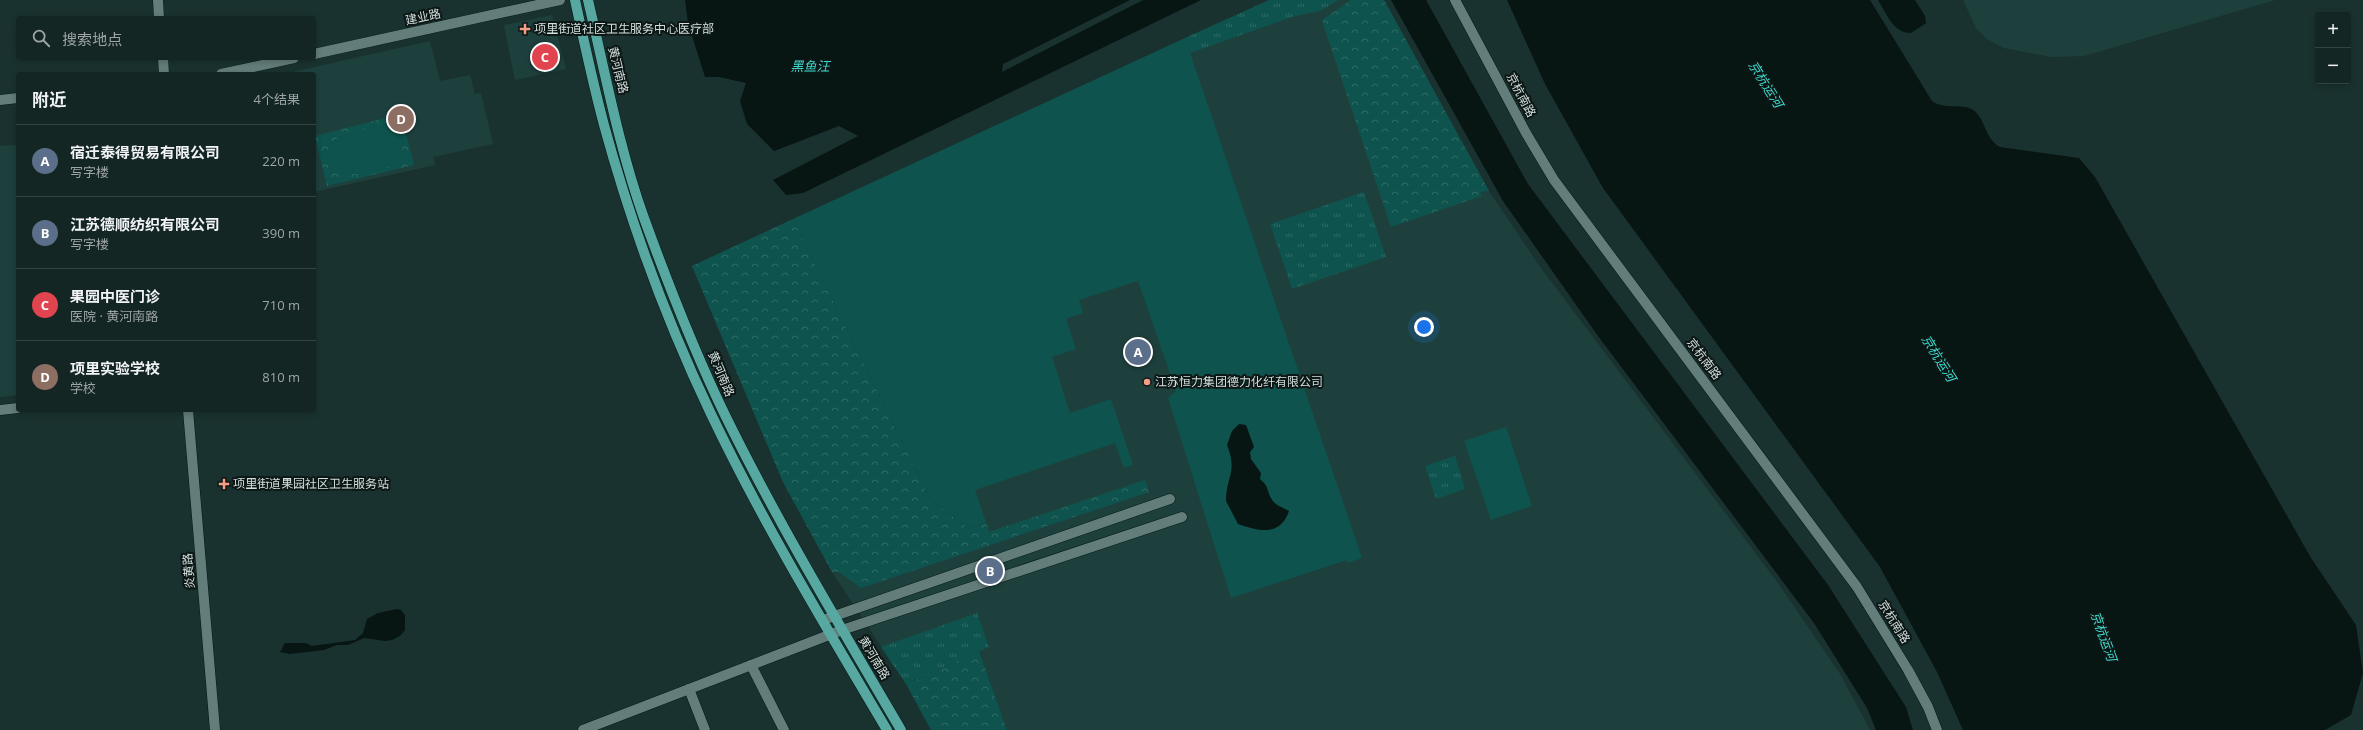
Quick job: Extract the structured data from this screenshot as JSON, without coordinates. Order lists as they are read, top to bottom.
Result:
{
  "streets": {
    "main road": ["黄河南路"],
    "street": ["建业路", "京杭南路", "炎黄路"]
  },
  "water": ["黑鱼汪", "京杭运河"],
  "places": {
    "health": ["项里街道社区卫生服务中心医疗部", "项里街道果园社区卫生服务站"],
    "other": ["江苏恒力集团德力化纤有限公司"]
  },
  "page": {
    "map_buttons": ["+", "−"],
    "search": "搜索地点",
    "pins": [
      "C",
      "D",
      "A",
      "B"
    ],
    "heading": ["附近", "4个结果"],
    "list": [
      {
        "mark": "A",
        "name": "宿迁泰得贸易有限公司",
        "note": "写字楼",
        "value": "220 m"
      },
      {
        "mark": "B",
        "name": "江苏德顺纺织有限公司",
        "note": "写字楼",
        "value": "390 m"
      },
      {
        "mark": "C",
        "name": "果园中医门诊",
        "note": "医院 · 黄河南路",
        "value": "710 m"
      },
      {
        "mark": "D",
        "name": "项里实验学校",
        "note": "学校",
        "value": "810 m"
      }
    ]
  }
}
